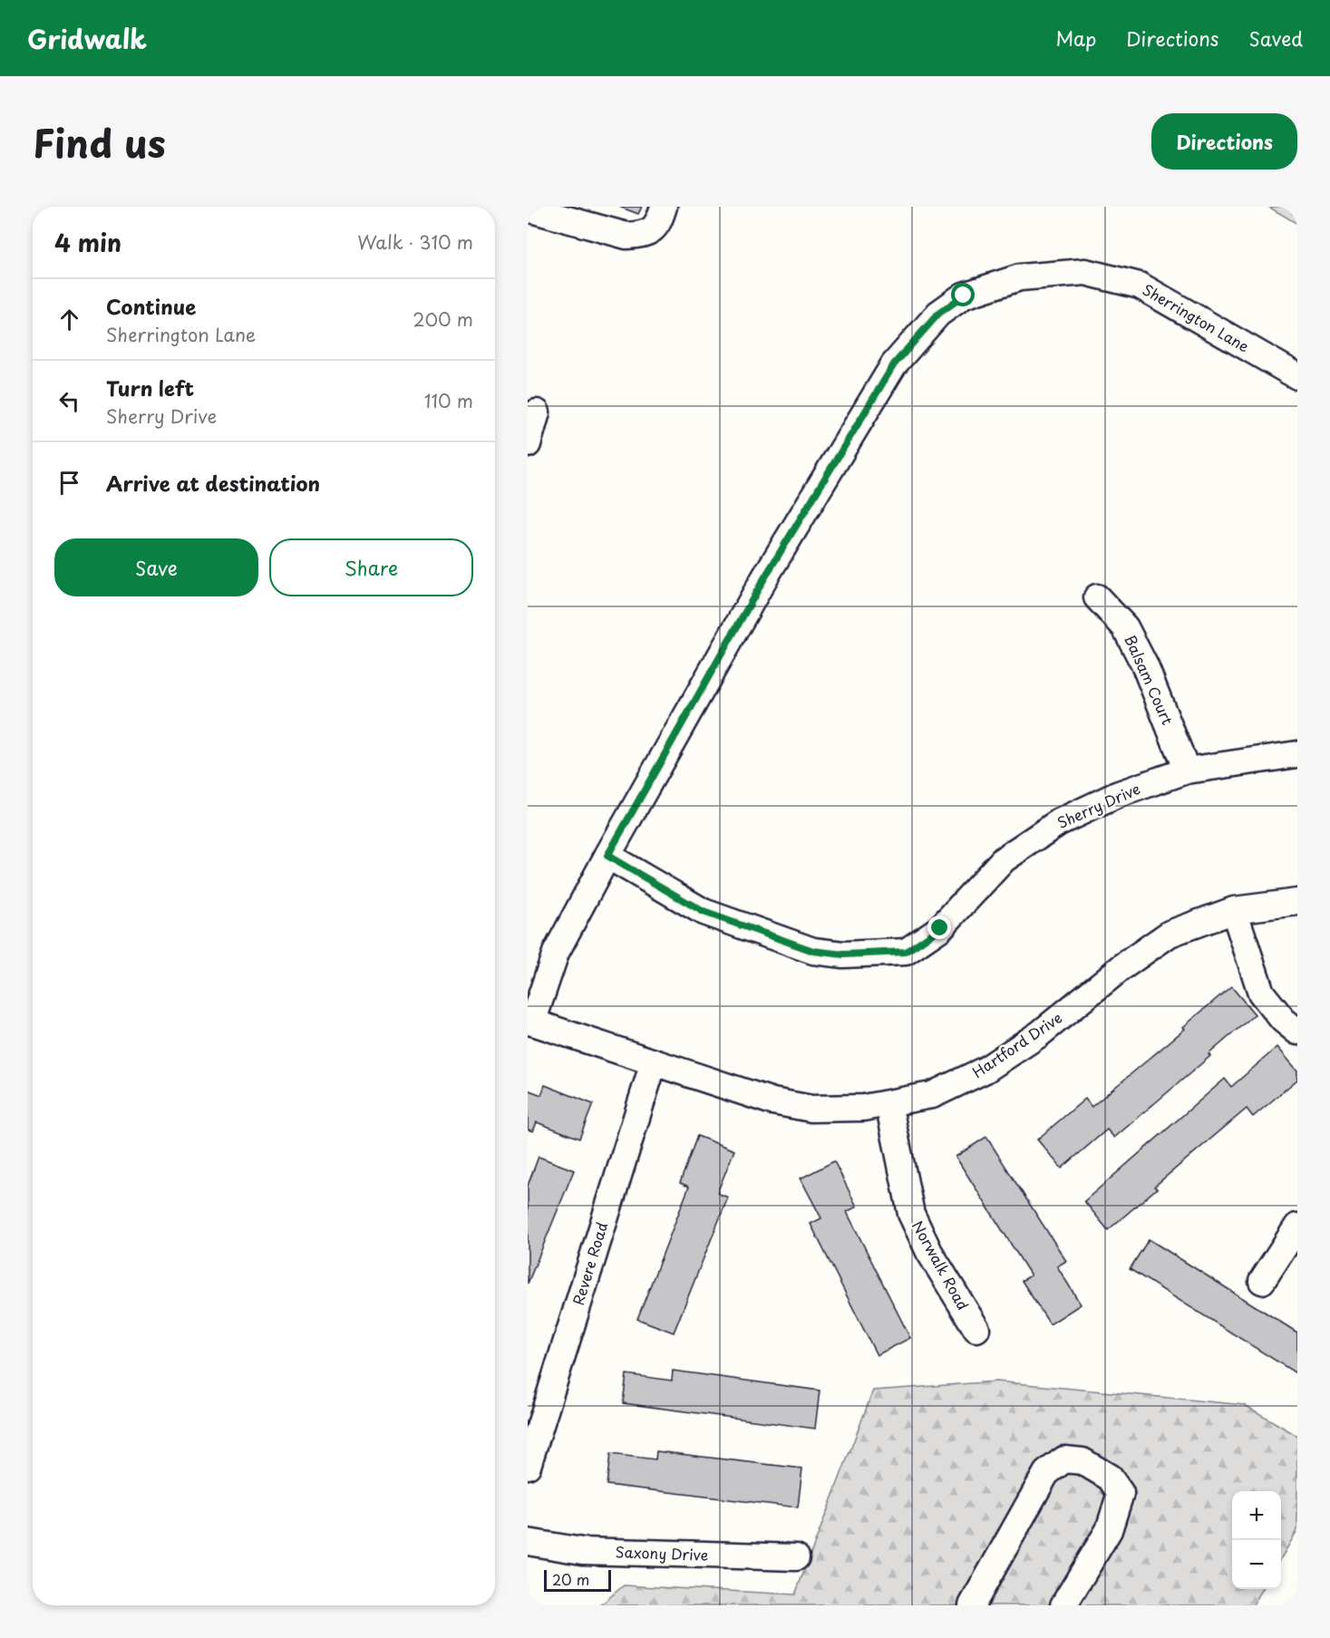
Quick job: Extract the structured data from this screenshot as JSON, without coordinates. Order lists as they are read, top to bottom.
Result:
{
  "streets": {
    "street": [
      "Sherrington Lane",
      "Balsam Court",
      "Sherry Drive",
      "Hartford Drive",
      "Revere Road",
      "Norwalk Road",
      "Saxony Drive"
    ]
  },
  "crossings": [
    ["Sherrington Lane", "Sherry Drive"],
    ["Sherrington Lane", "Hartford Drive"],
    ["Balsam Court", "Sherry Drive"],
    ["Hartford Drive", "Revere Road"],
    ["Hartford Drive", "Norwalk Road"]
  ],
  "scale_bar": "20 m",
  "page": {
    "header": "Gridwalk",
    "nav": ["Map", "Directions", "Saved"],
    "title": "Find us",
    "buttons": [
      "Directions",
      ["Save", "Share"]
    ],
    "heading": ["4 min", "Walk · 310 m"],
    "list": [
      ["Continue", "Sherrington Lane", "200 m"],
      ["Turn left", "Sherry Drive", "110 m"],
      "Arrive at destination"
    ],
    "map_buttons": ["+", "−"],
    "scale": "20 m"
  }
}
